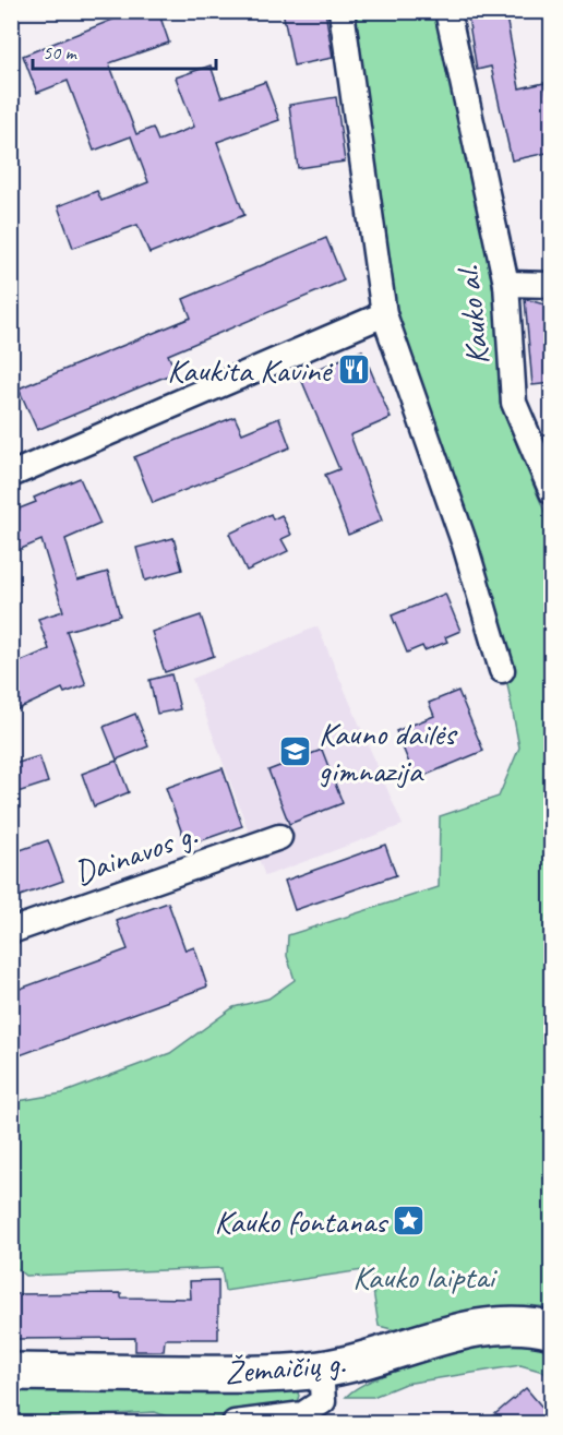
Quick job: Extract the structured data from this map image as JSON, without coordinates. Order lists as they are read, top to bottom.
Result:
{
  "streets": {
    "street": ["Kauko al.", "Dainavos g.", "Žemaičių g."]
  },
  "parks": ["Kauko laiptai"],
  "places": {
    "restaurant": ["Kaukita Kavinė"],
    "school or university": ["Kauno dailės gimnazija"],
    "place": ["Kauko fontanas"]
  },
  "scale_bar": "50 m"
}
